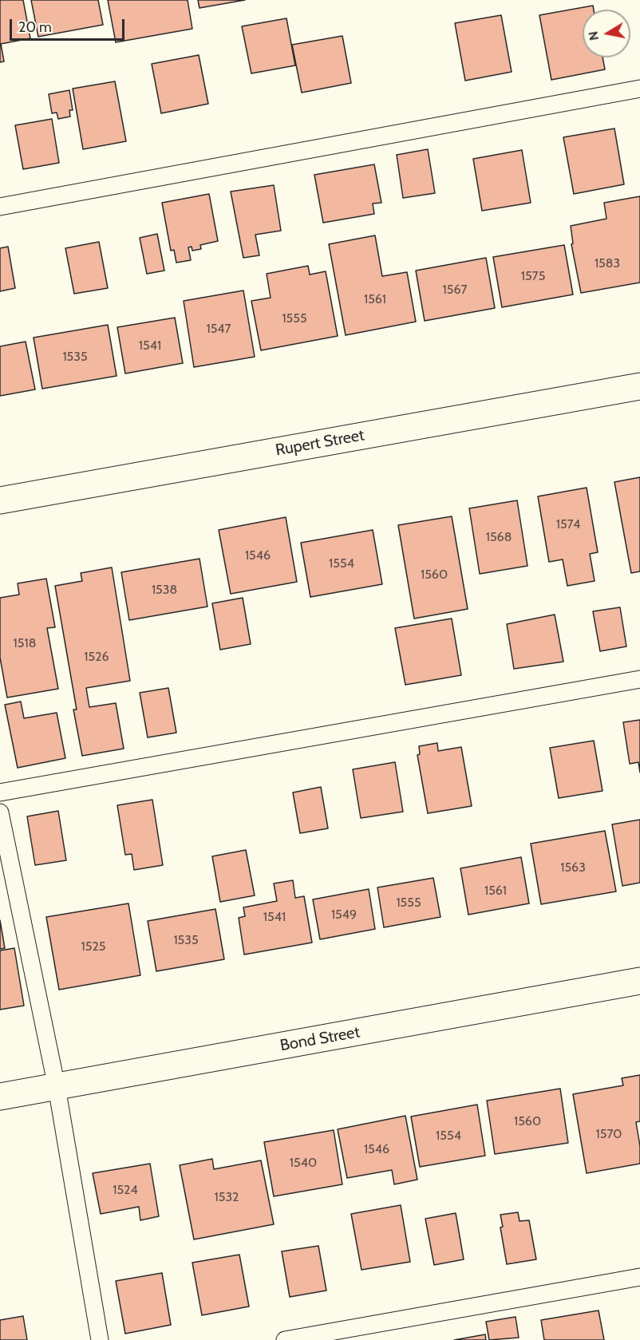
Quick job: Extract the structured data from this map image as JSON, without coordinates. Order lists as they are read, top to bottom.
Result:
{
  "streets": {
    "street": ["Rupert Street", "Bond Street"]
  },
  "house_numbers": [
    "1583",
    "1575",
    "1567",
    "1561",
    "1555",
    "1547",
    "1541",
    "1535",
    "1574",
    "1568",
    "1546",
    "1554",
    "1560",
    "1538",
    "1518",
    "1526",
    "1563",
    "1561",
    "1555",
    "1549",
    "1541",
    "1535",
    "1525",
    "1560",
    "1570",
    "1554",
    "1546",
    "1540",
    "1524",
    "1532"
  ],
  "scale_bar": "20 m",
  "north": "left"
}
